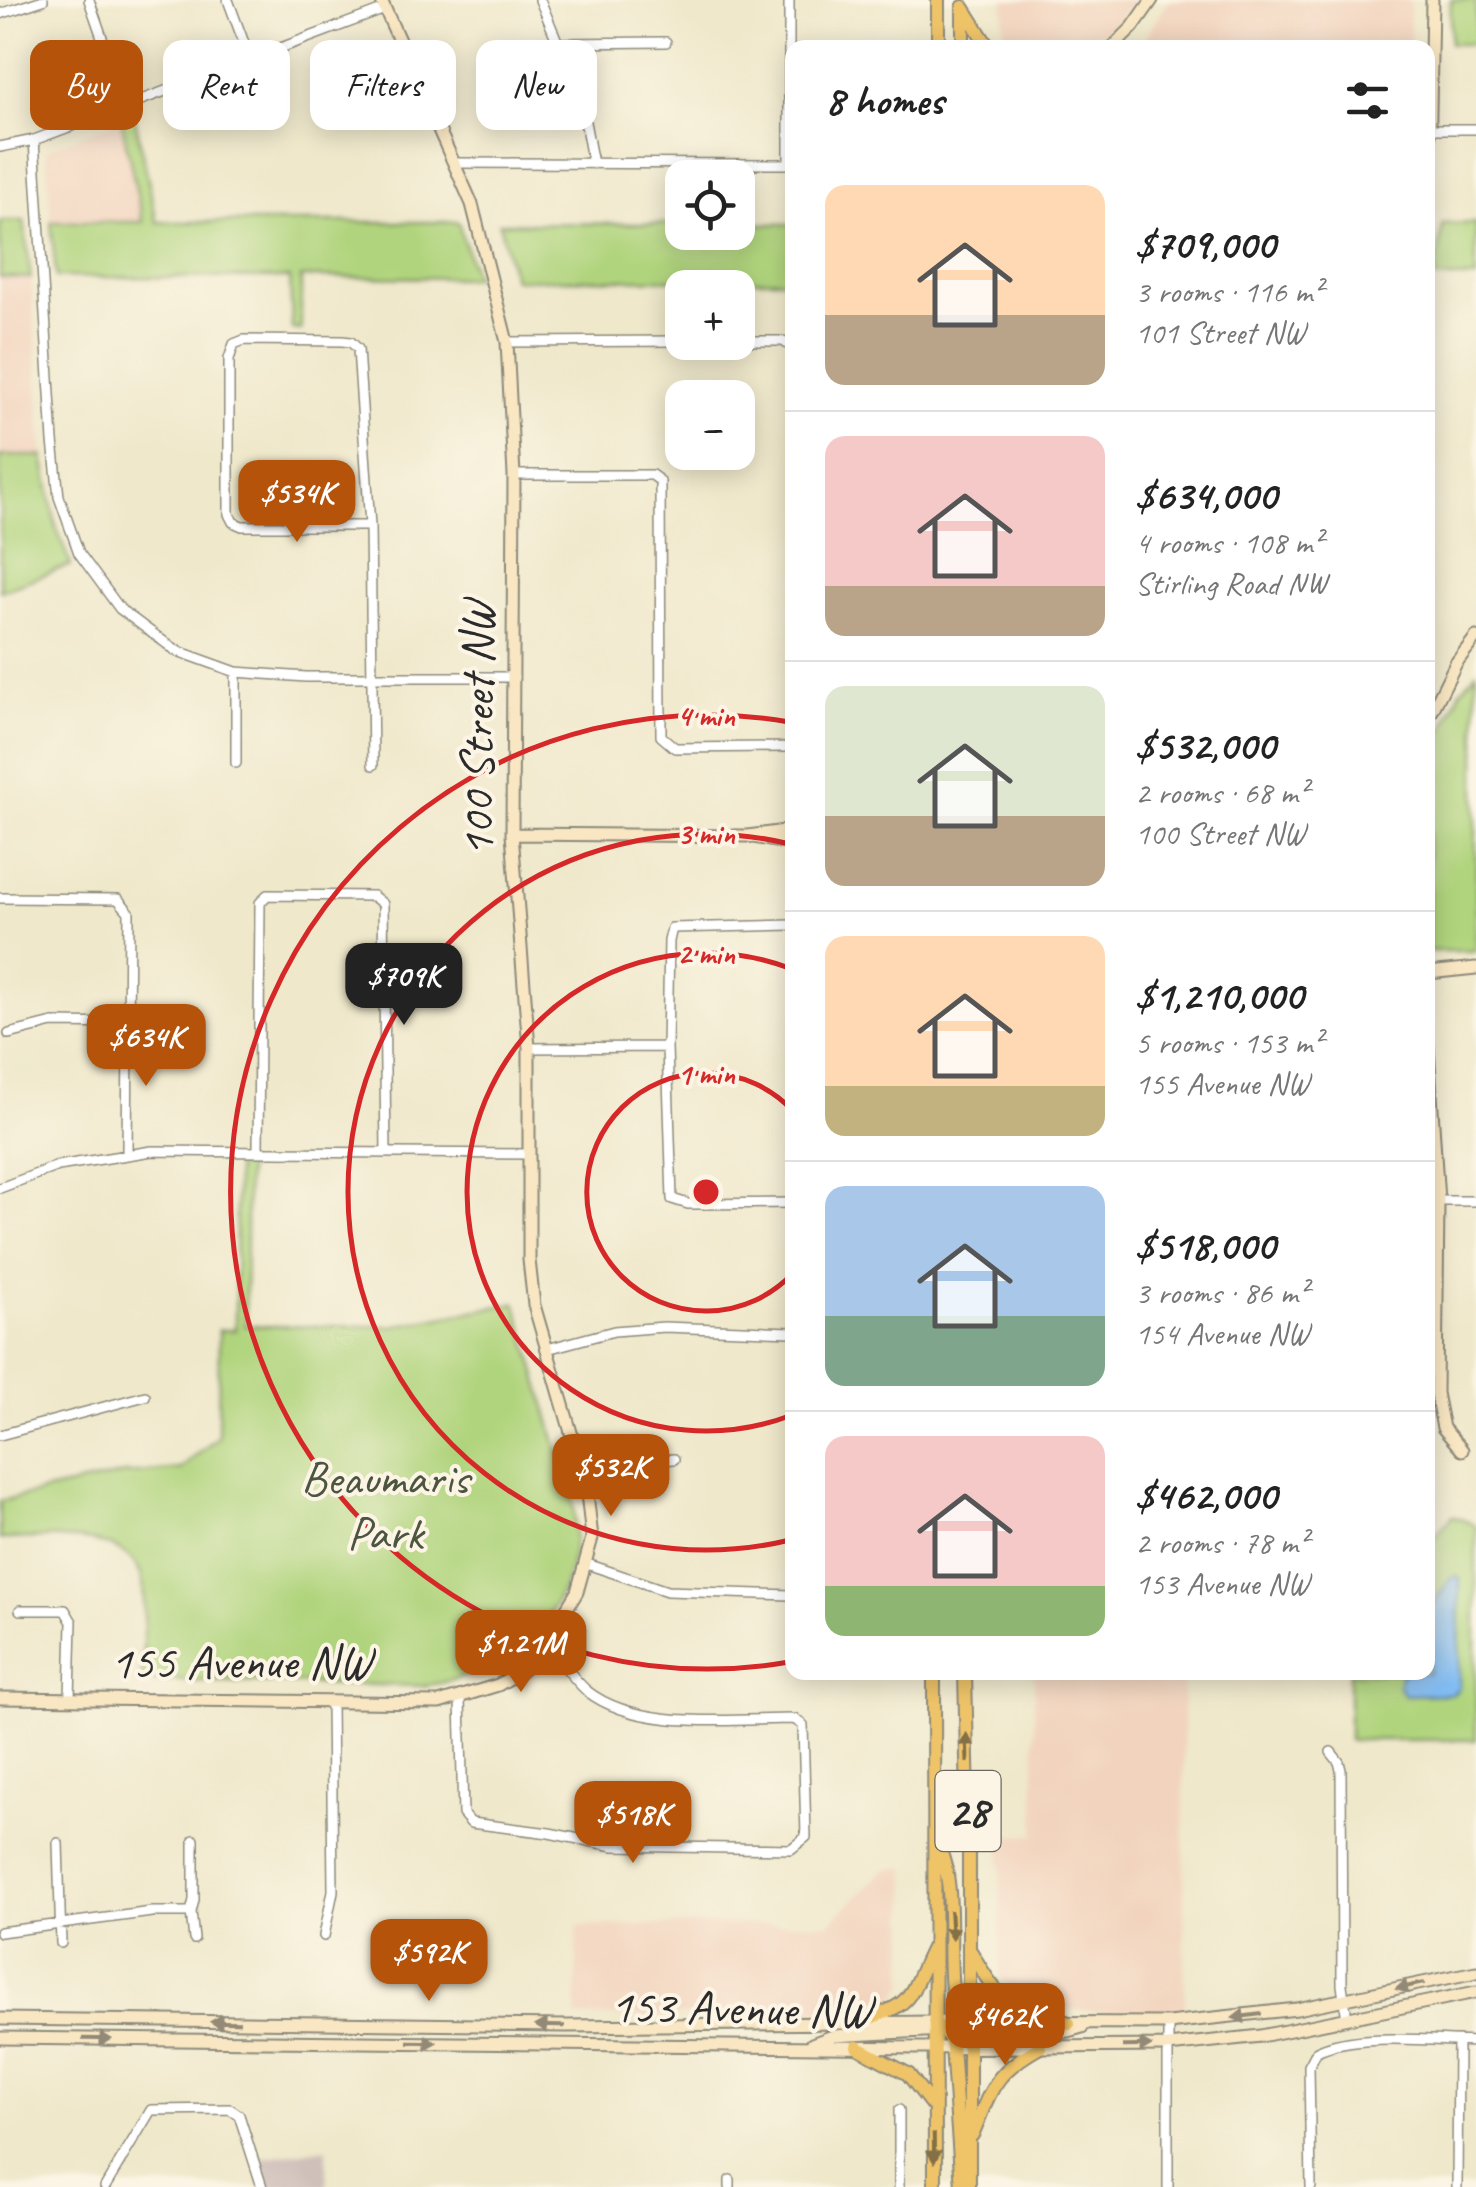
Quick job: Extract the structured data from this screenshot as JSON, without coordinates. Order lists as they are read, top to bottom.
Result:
{
  "streets": {
    "main road": ["28"],
    "street": ["100 Street NW", "155 Avenue NW", "153 Avenue NW"]
  },
  "crossings": [
    ["100 Street NW", "155 Avenue NW"]
  ],
  "parks": ["Beaumaris Park"],
  "page": {
    "chip": [
      "Buy",
      "Rent",
      "Filters",
      "New"
    ],
    "heading": "8 homes",
    "map_buttons": ["+", "−"],
    "list": [
      {
        "name": "$709,000",
        "note": "3 rooms · 116 m² · 101 Street NW"
      },
      {
        "name": "$634,000",
        "note": "4 rooms · 108 m² · Stirling Road NW"
      },
      {
        "name": "$532,000",
        "note": "2 rooms · 68 m² · 100 Street NW"
      },
      {
        "name": "$1,210,000",
        "note": "5 rooms · 153 m² · 155 Avenue NW"
      },
      {
        "name": "$518,000",
        "note": "3 rooms · 86 m² · 154 Avenue NW"
      },
      {
        "name": "$462,000",
        "note": "2 rooms · 78 m² · 153 Avenue NW"
      }
    ],
    "price": [
      "$534K",
      "$709K",
      "$634K",
      "$532K",
      "$1.21M",
      "$518K",
      "$592K",
      "$462K"
    ]
  },
  "rings": [
    "4 min",
    "3 min",
    "2 min",
    "1 min"
  ]
}
